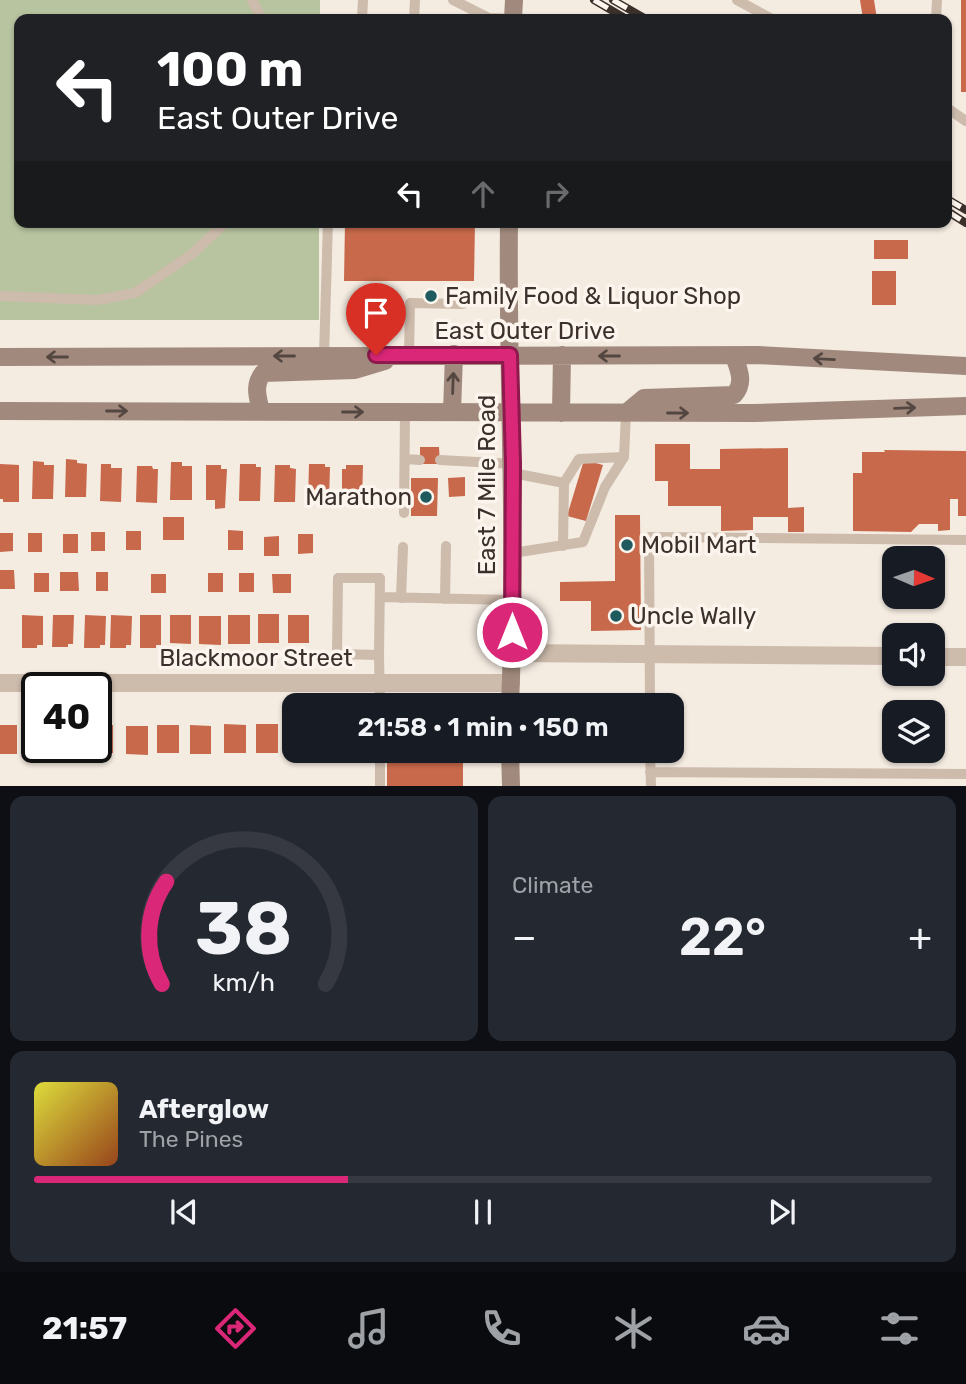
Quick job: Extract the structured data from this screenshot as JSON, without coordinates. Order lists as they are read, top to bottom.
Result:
{
  "streets": {
    "main road": ["East Outer Drive", "East 7 Mile Road"],
    "street": ["Blackmoor Street"]
  },
  "crossings": [
    ["East Outer Drive", "East 7 Mile Road"],
    ["East 7 Mile Road", "Blackmoor Street"]
  ],
  "places": [
    "Family Food & Liquor Shop",
    "Marathon",
    "Mobil Mart",
    "Uncle Wally"
  ],
  "north": "right",
  "page": {
    "turn": ["100 m", "East Outer Drive"],
    "limit": "40",
    "trip": "21:58 · 1 min · 150 m",
    "tile": "Climate",
    "heat": ["−", "22°", "+"],
    "song": ["Afterglow", "The Pines"],
    "tabs": "21:57",
    "gauge": ["38", "km/h"]
  }
}
